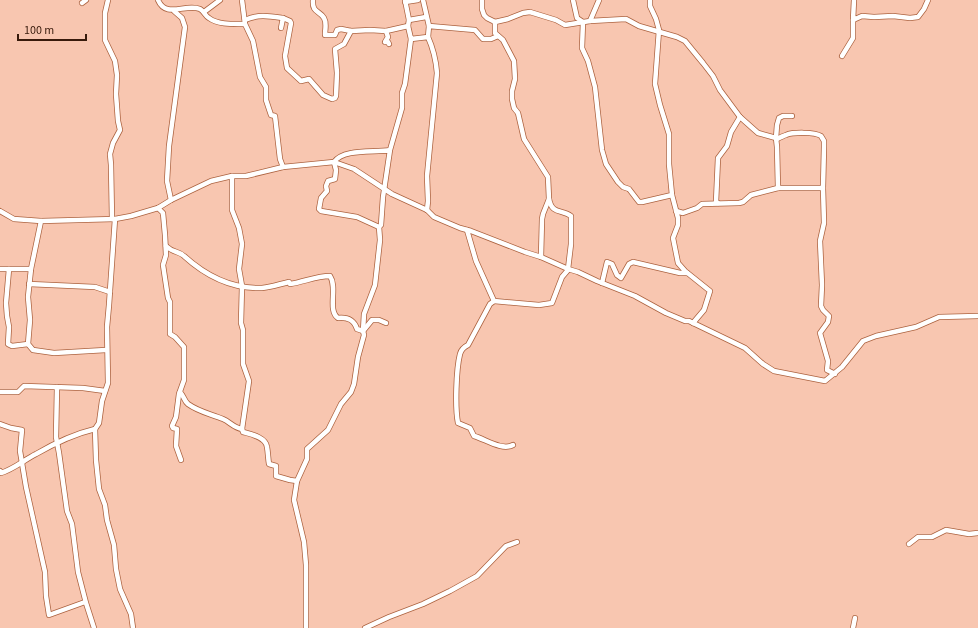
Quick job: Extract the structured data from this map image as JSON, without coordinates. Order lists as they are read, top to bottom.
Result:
{
  "scale_bar": "100 m"
}
